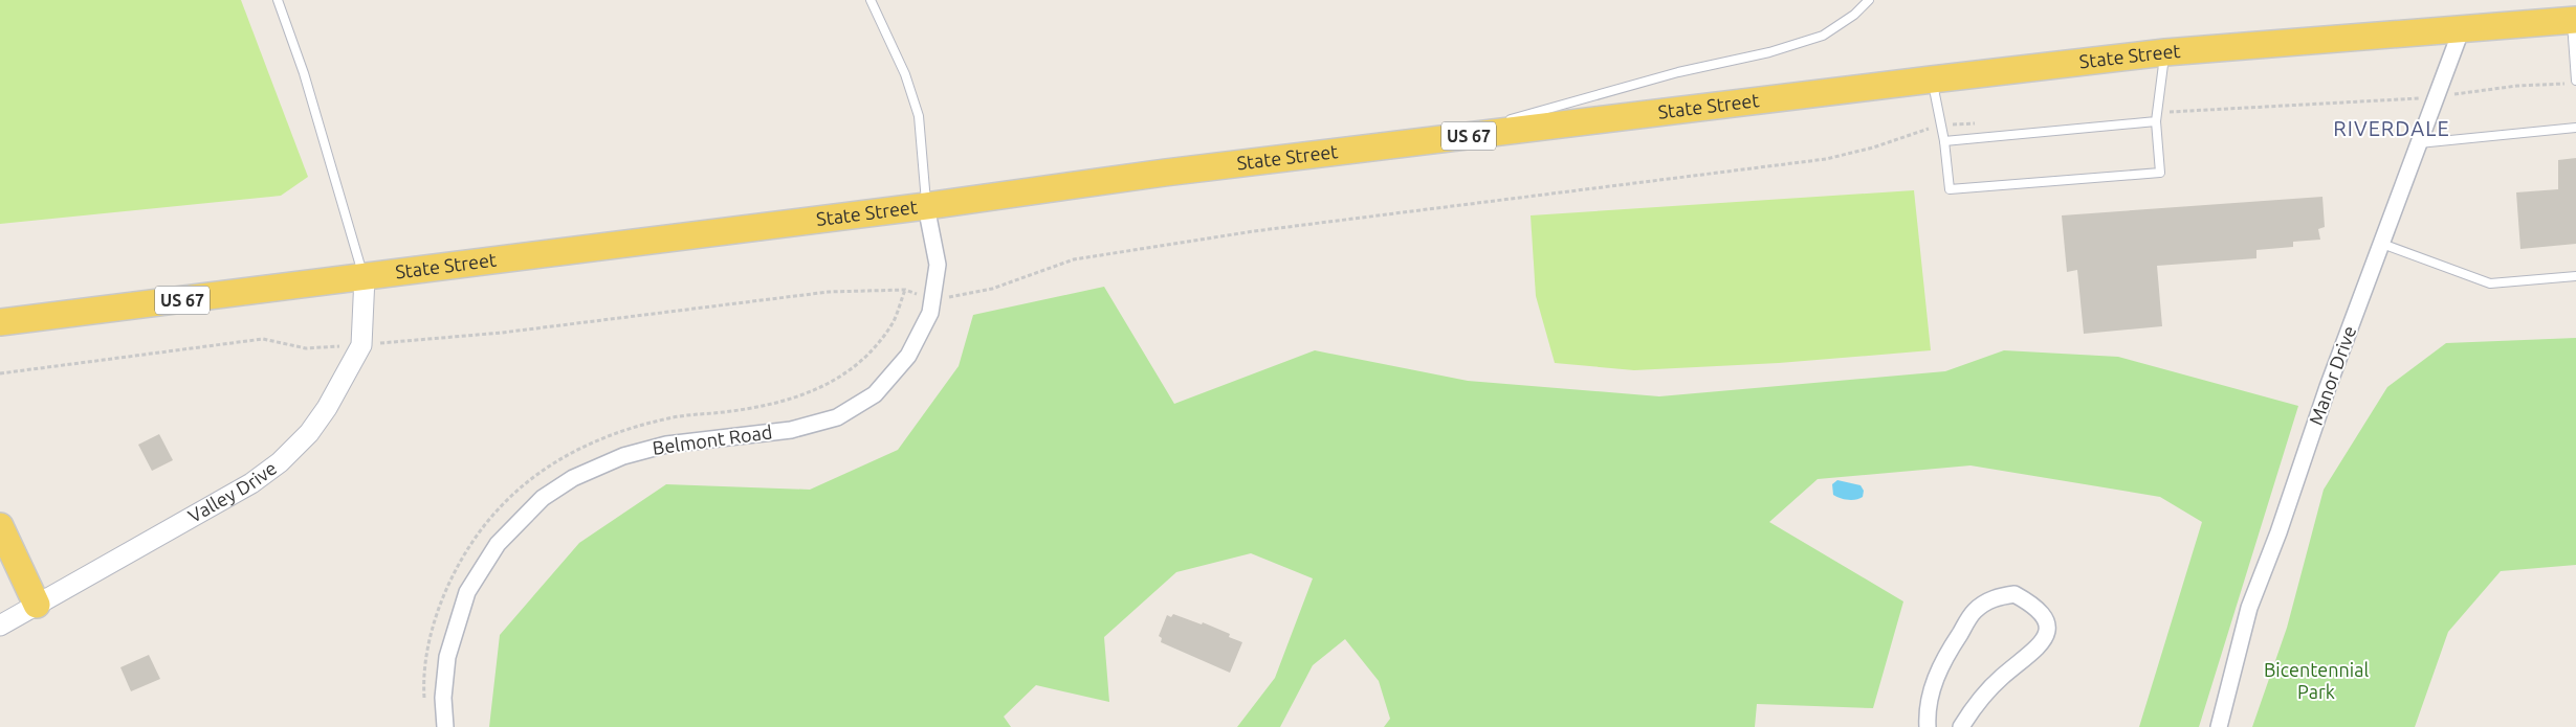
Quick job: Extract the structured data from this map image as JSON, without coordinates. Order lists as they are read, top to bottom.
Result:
{
  "streets": {
    "main road": ["State Street", "US 67"],
    "street": ["Manor Drive", "Belmont Road", "Valley Drive"]
  },
  "crossings": [
    ["State Street", "Manor Drive"],
    ["State Street", "Belmont Road"],
    ["State Street", "Valley Drive"]
  ],
  "districts": ["RIVERDALE"],
  "parks": ["Bicentennial Park"]
}
